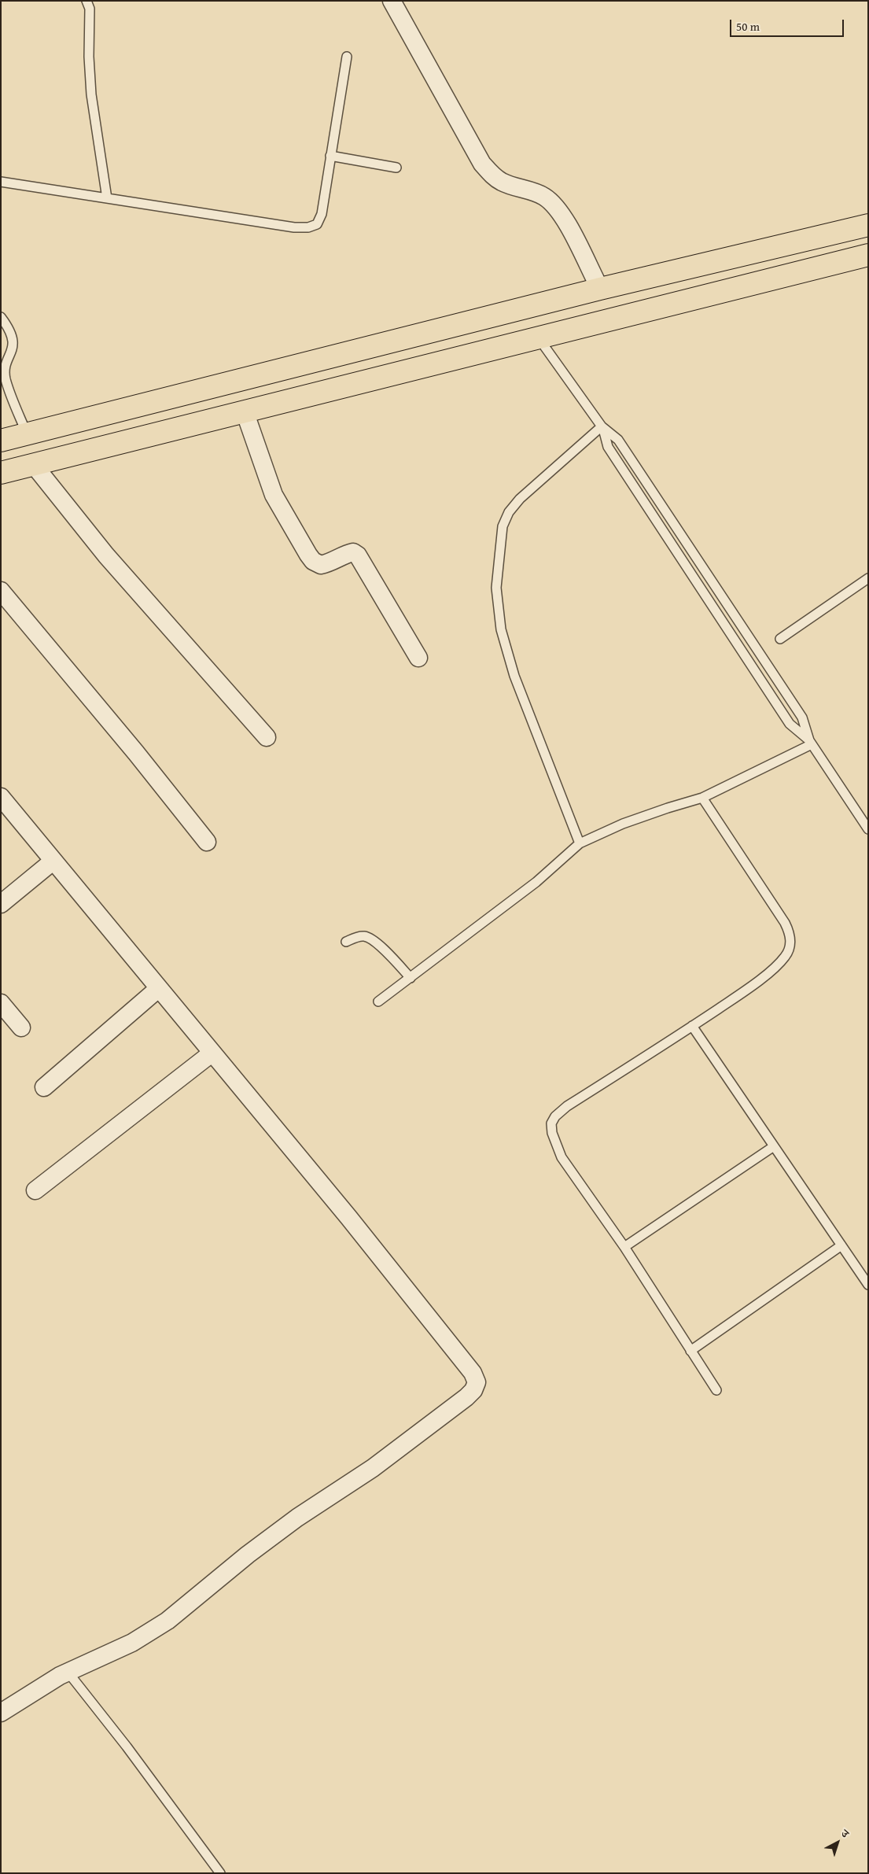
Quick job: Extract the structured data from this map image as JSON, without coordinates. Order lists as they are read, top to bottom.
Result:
{
  "scale_bar": "50 m",
  "north": "top right"
}
